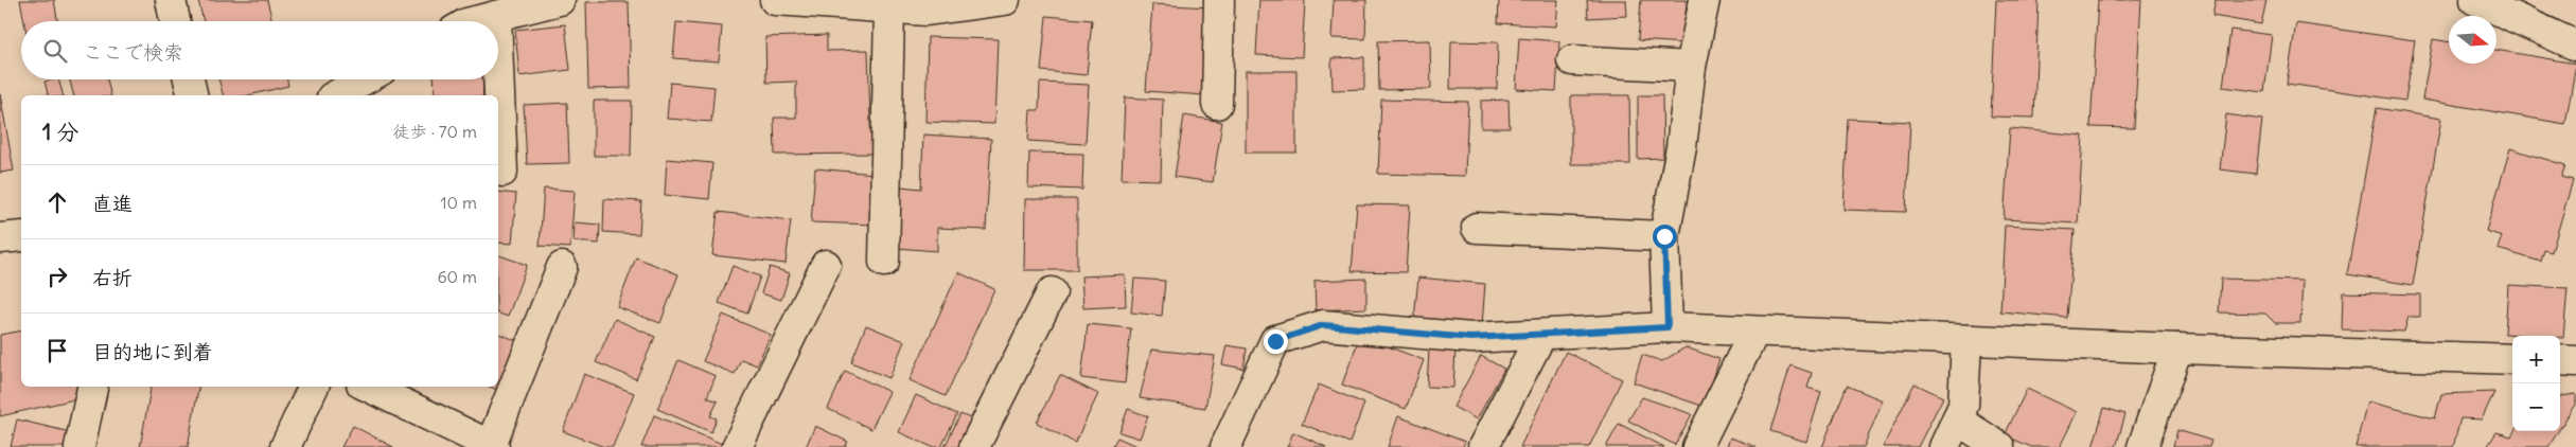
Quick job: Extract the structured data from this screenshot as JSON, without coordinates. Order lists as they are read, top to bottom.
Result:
{
  "north": "right",
  "page": {
    "search": "ここで検索",
    "heading": ["1 分", "徒歩 · 70 m"],
    "list": [
      ["直進", "10 m"],
      ["右折", "60 m"],
      "目的地に到着"
    ],
    "map_buttons": ["+", "−"]
  }
}
